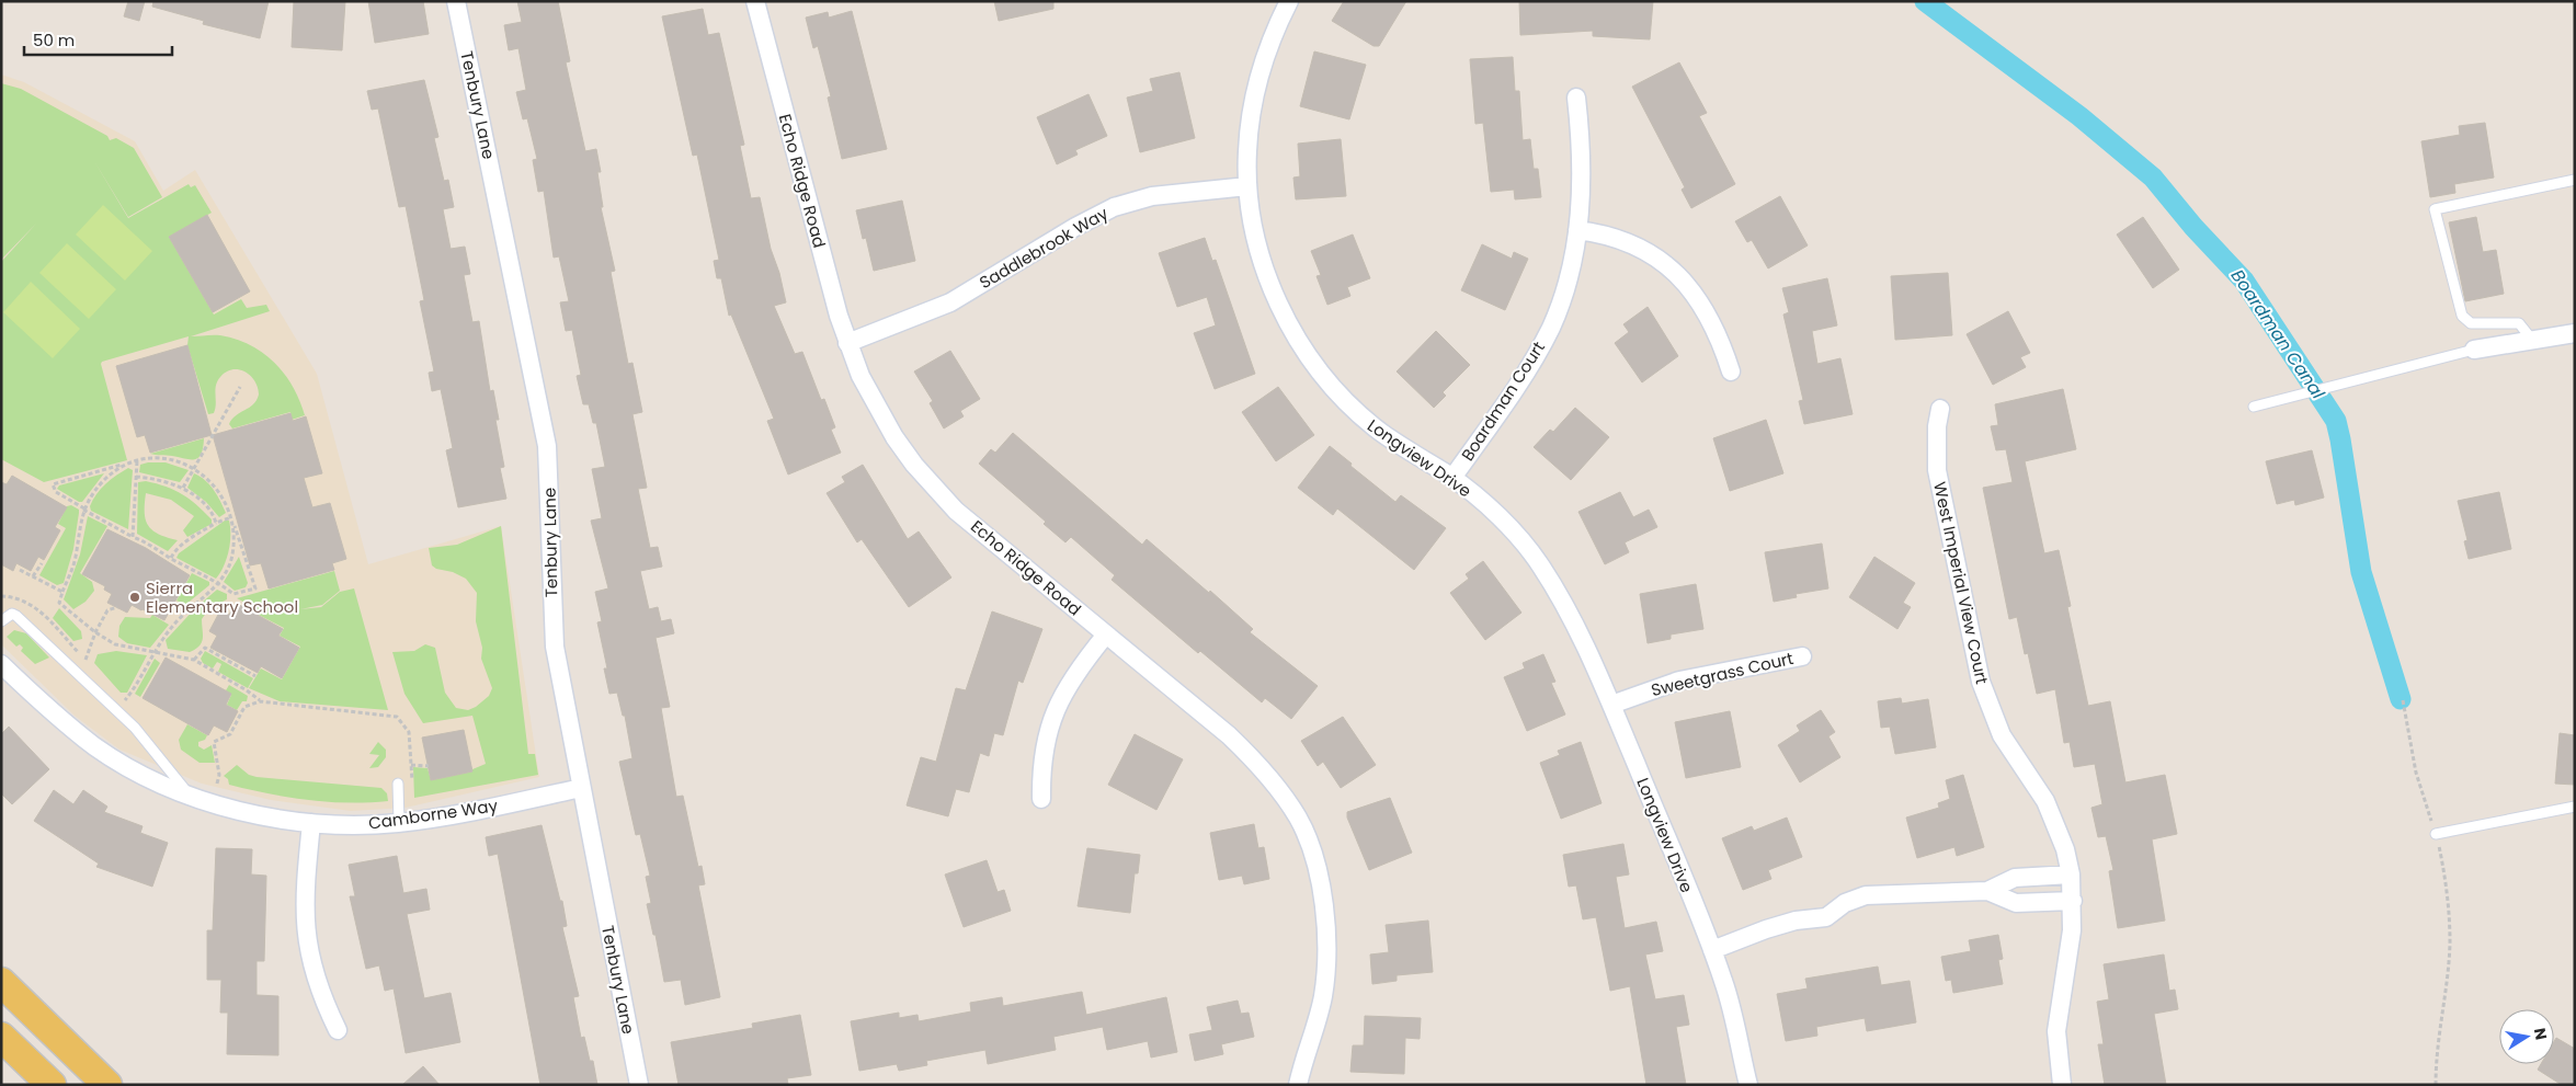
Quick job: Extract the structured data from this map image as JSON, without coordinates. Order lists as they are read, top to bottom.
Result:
{
  "streets": {
    "street": [
      "Tenbury Lane",
      "Echo Ridge Road",
      "Saddlebrook Way",
      "Boardman Court",
      "Longview Drive",
      "West Imperial View Court",
      "Sweetgrass Court",
      "Camborne Way"
    ]
  },
  "crossings": [
    ["Tenbury Lane", "Camborne Way"],
    ["Echo Ridge Road", "Saddlebrook Way"],
    ["Saddlebrook Way", "Longview Drive"],
    ["Boardman Court", "Longview Drive"],
    ["Longview Drive", "Sweetgrass Court"]
  ],
  "water": ["Boardman Canal"],
  "places": ["Sierra Elementary School"],
  "scale_bar": "50 m",
  "north": "right"
}
